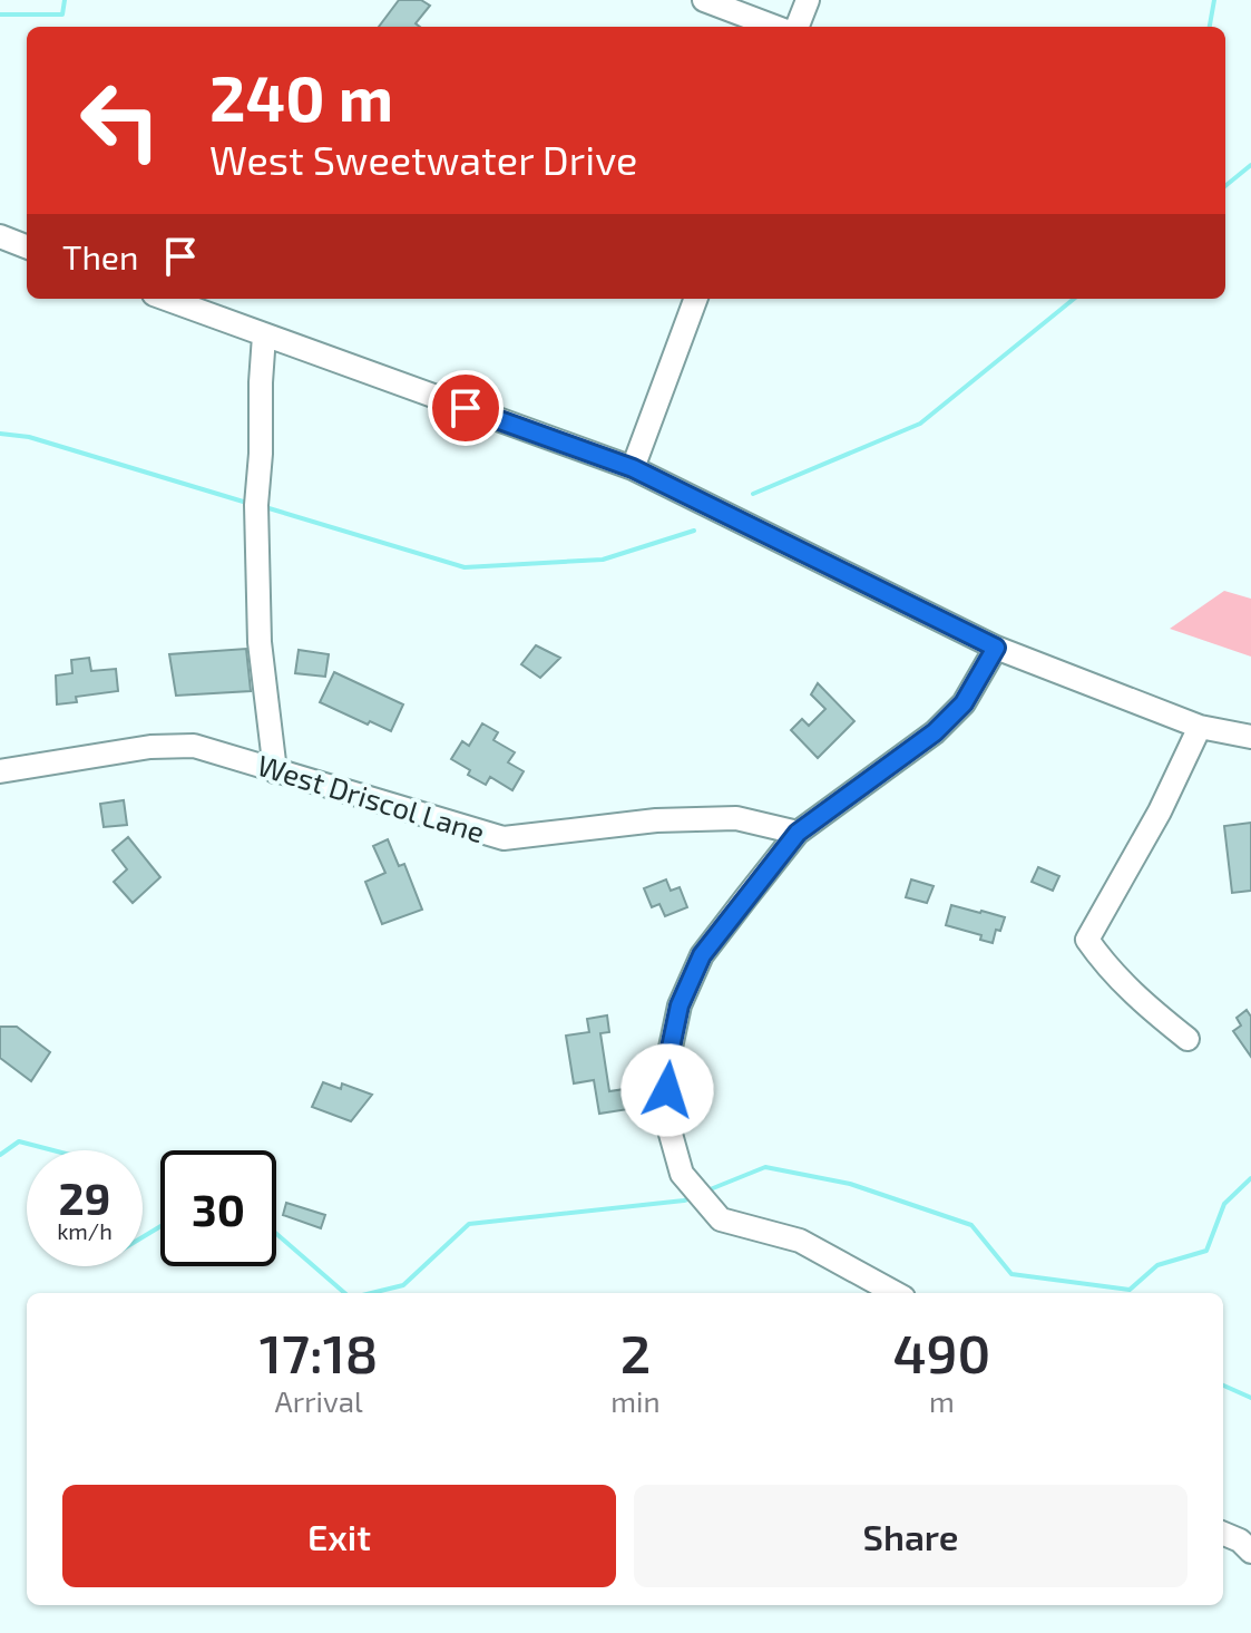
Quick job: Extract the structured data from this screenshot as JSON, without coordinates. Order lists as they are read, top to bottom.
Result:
{
  "streets": {
    "street": ["West Driscol Lane"]
  },
  "page": {
    "turn": ["240 m", "West Sweetwater Drive"],
    "then": "Then",
    "speed": "29 km/h",
    "limit": "30",
    "eta": [
      "17:18",
      "Arrival",
      "2",
      "min",
      "490",
      "m"
    ],
    "buttons": ["Exit", "Share"]
  }
}
